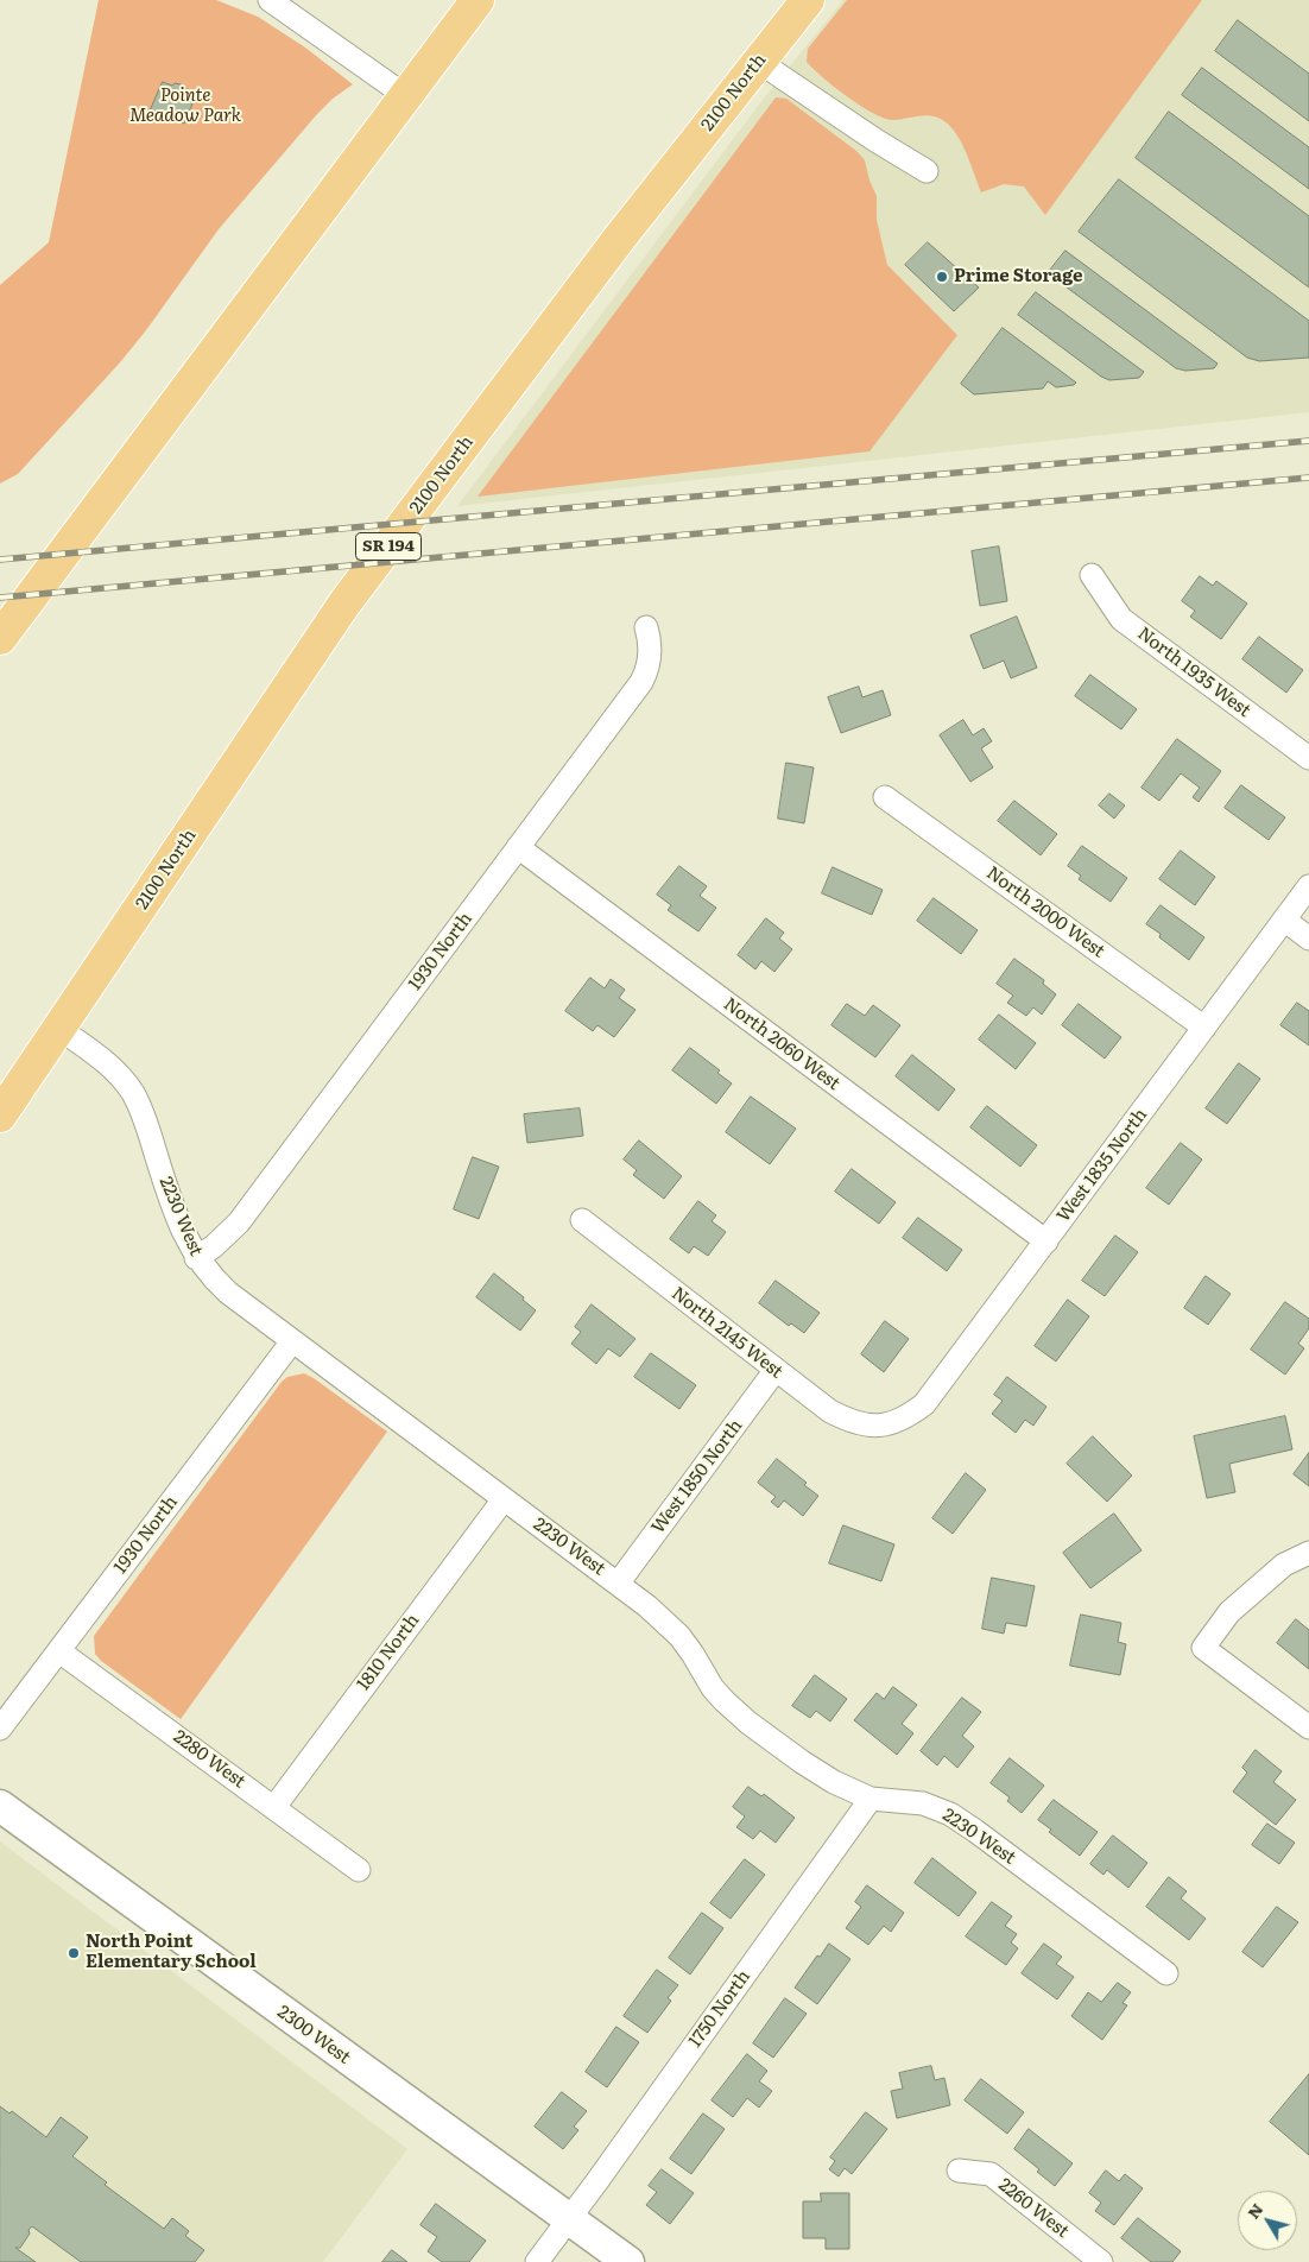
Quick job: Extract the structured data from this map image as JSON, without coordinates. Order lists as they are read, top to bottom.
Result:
{
  "streets": {
    "highway": ["2100 North", "SR 194"],
    "main road": ["2300 West"],
    "street": [
      "North 1935 West",
      "North 2000 West",
      "1930 North",
      "North 2060 West",
      "West 1835 North",
      "2230 West",
      "North 2145 West",
      "West 1850 North",
      "1810 North",
      "2280 West",
      "1750 North",
      "2260 West"
    ]
  },
  "crossings": [
    ["2100 North", "2230 West"],
    ["North 2000 West", "West 1835 North"],
    ["1930 North", "North 2060 West"],
    ["1930 North", "2230 West"],
    ["1930 North", "2280 West"],
    ["North 2060 West", "West 1835 North"],
    ["West 1835 North", "North 2145 West"],
    ["2230 West", "West 1850 North"],
    ["2230 West", "1810 North"],
    ["2230 West", "1750 North"],
    ["North 2145 West", "West 1850 North"],
    ["1810 North", "2280 West"],
    ["1750 North", "2300 West"]
  ],
  "parks": ["Pointe Meadow Park"],
  "places": ["Prime Storage", "North Point Elementary School"],
  "north": "top left"
}
